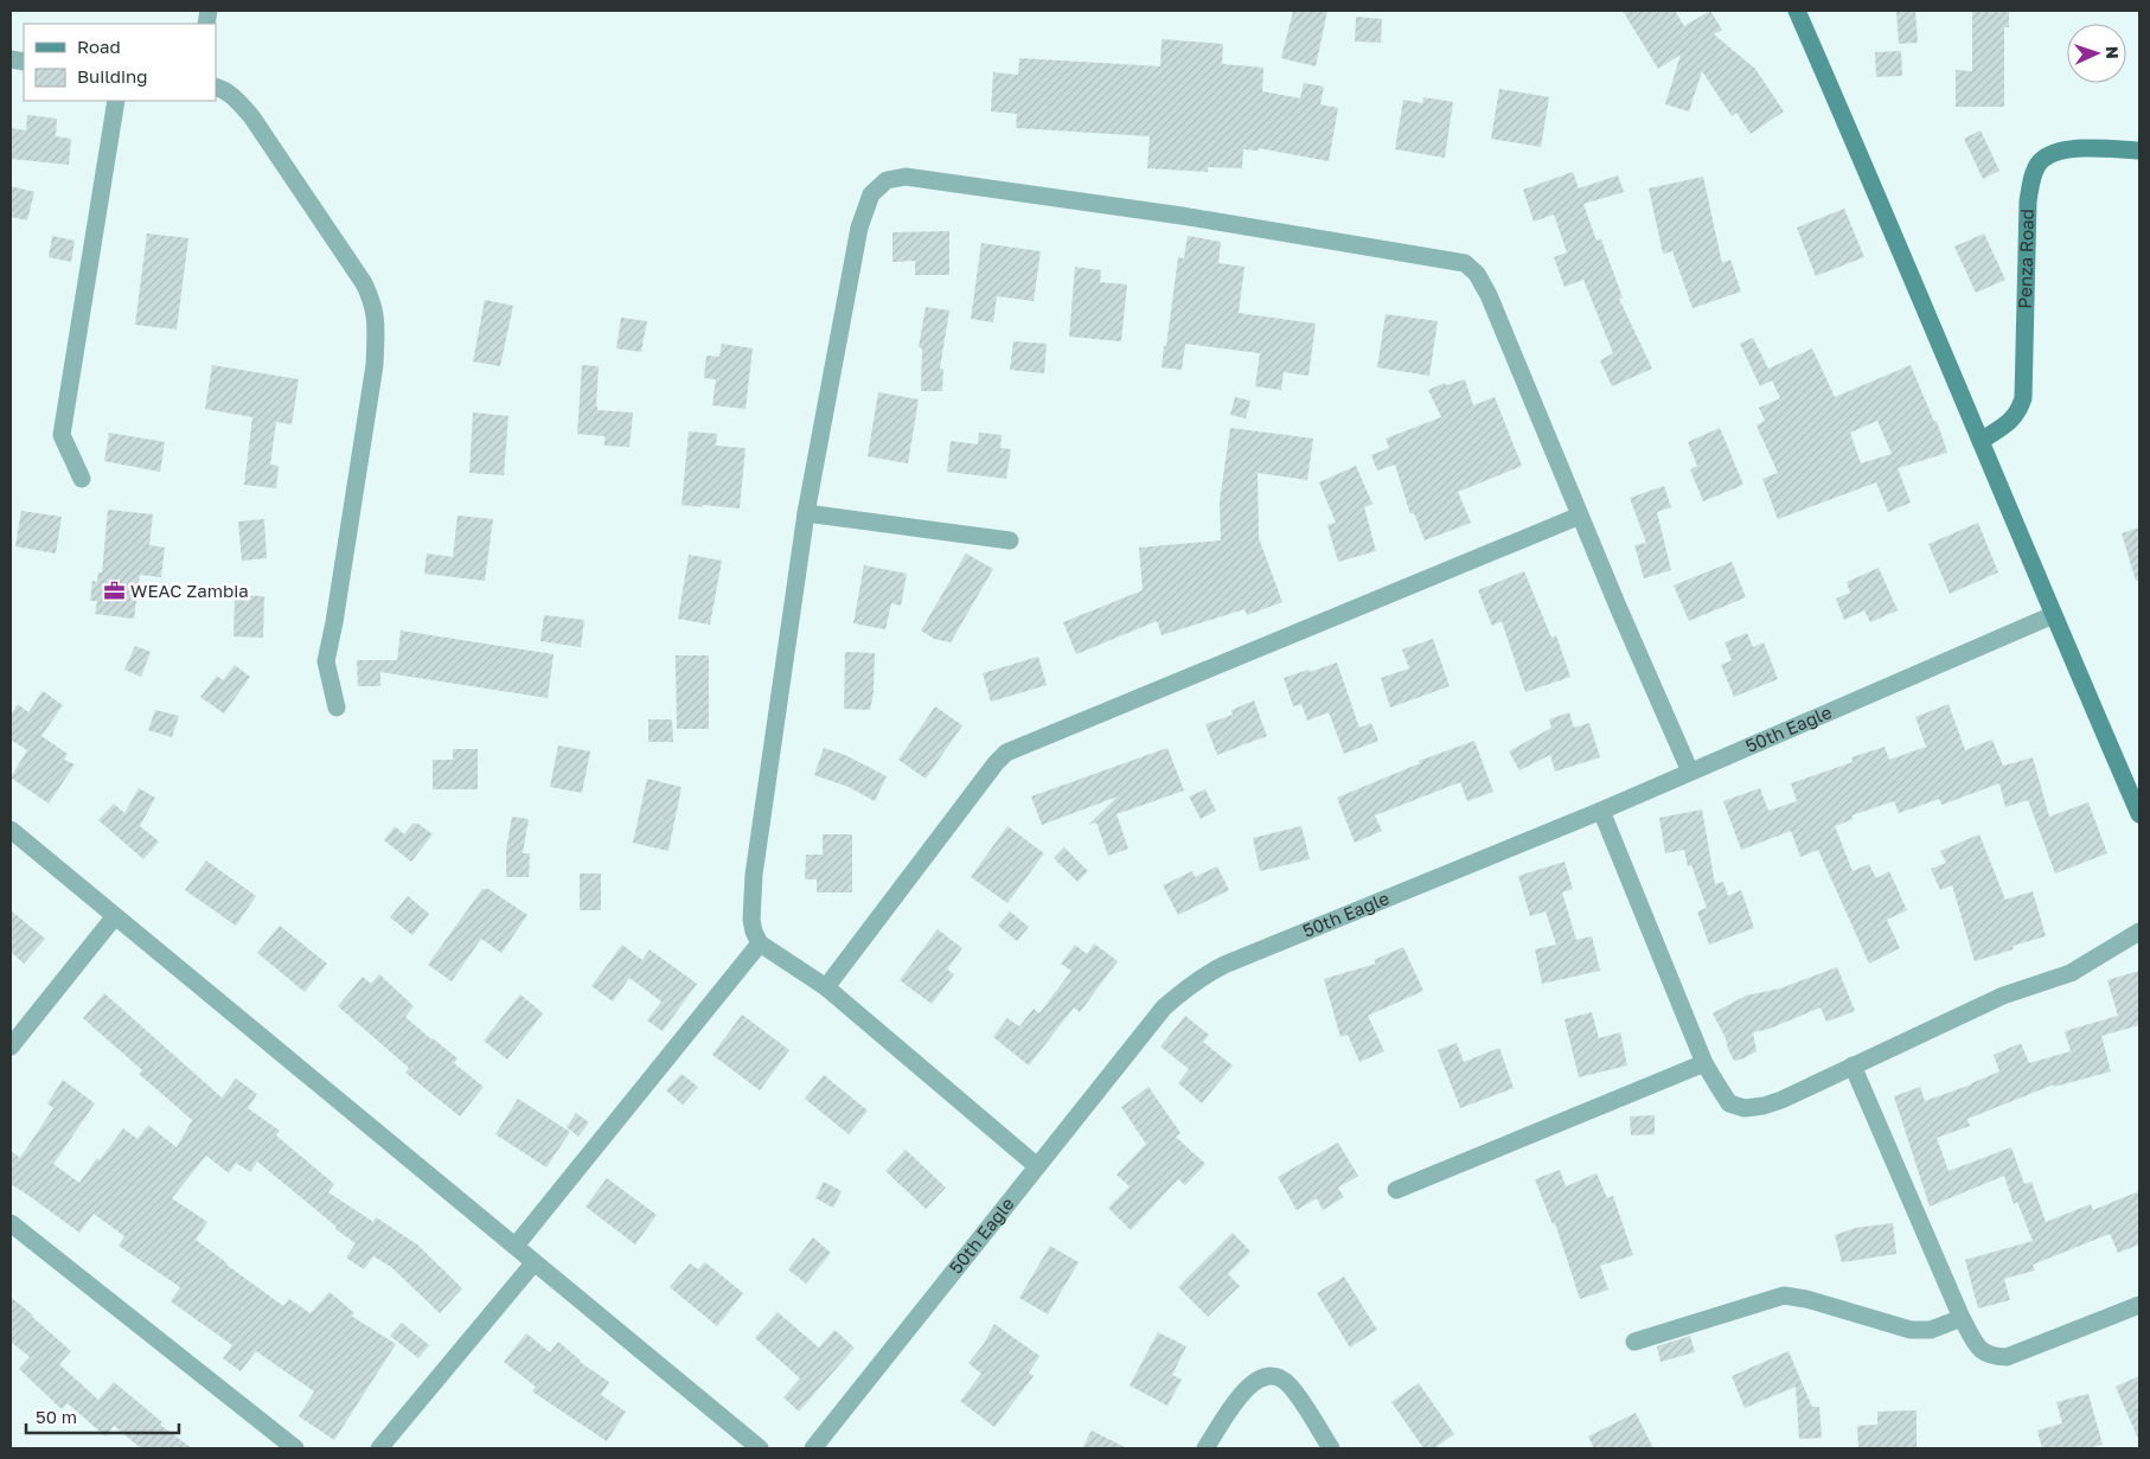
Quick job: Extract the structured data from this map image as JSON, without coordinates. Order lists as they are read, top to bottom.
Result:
{
  "streets": {
    "main road": ["Penza Road"],
    "street": ["50th Eagle"]
  },
  "places": {
    "office": ["WEAC Zambia"]
  },
  "legend": ["Road", "Building"],
  "scale_bar": "50 m",
  "north": "right"
}
